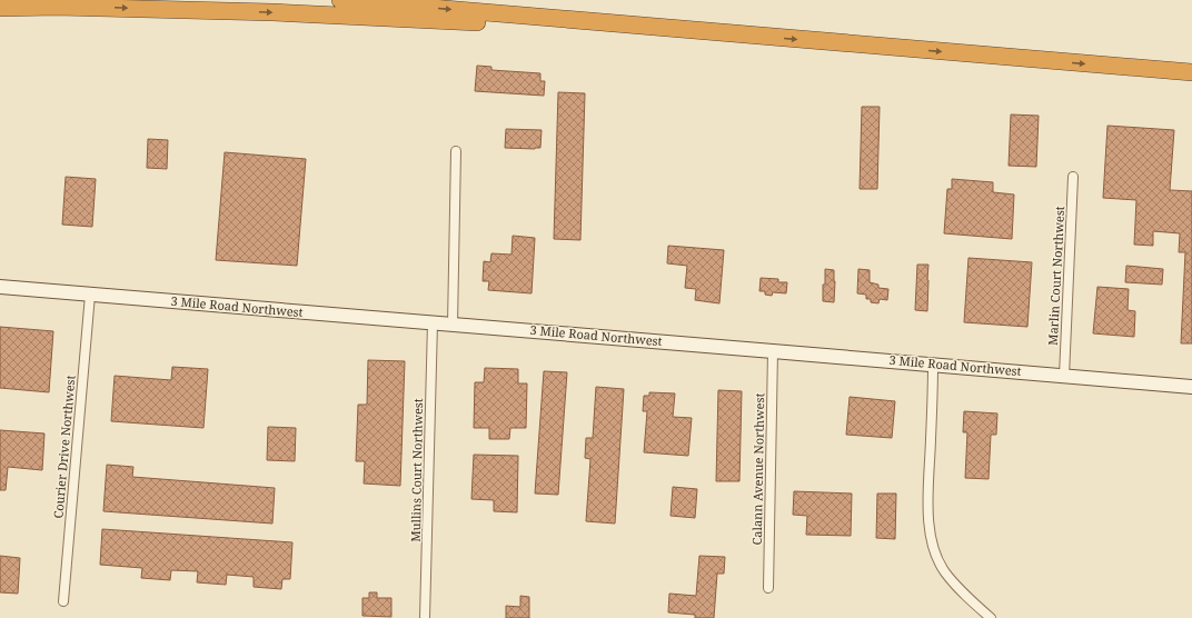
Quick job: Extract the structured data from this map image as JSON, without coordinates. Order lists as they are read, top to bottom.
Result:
{
  "streets": {
    "main road": ["3 Mile Road Northwest"],
    "street": [
      "Marlin Court Northwest",
      "Courier Drive Northwest",
      "Calann Avenue Northwest",
      "Mullins Court Northwest"
    ]
  },
  "crossings": [
    ["Marlin Court Northwest", "3 Mile Road Northwest"],
    ["3 Mile Road Northwest", "Courier Drive Northwest"],
    ["3 Mile Road Northwest", "Calann Avenue Northwest"],
    ["3 Mile Road Northwest", "Mullins Court Northwest"]
  ]
}
